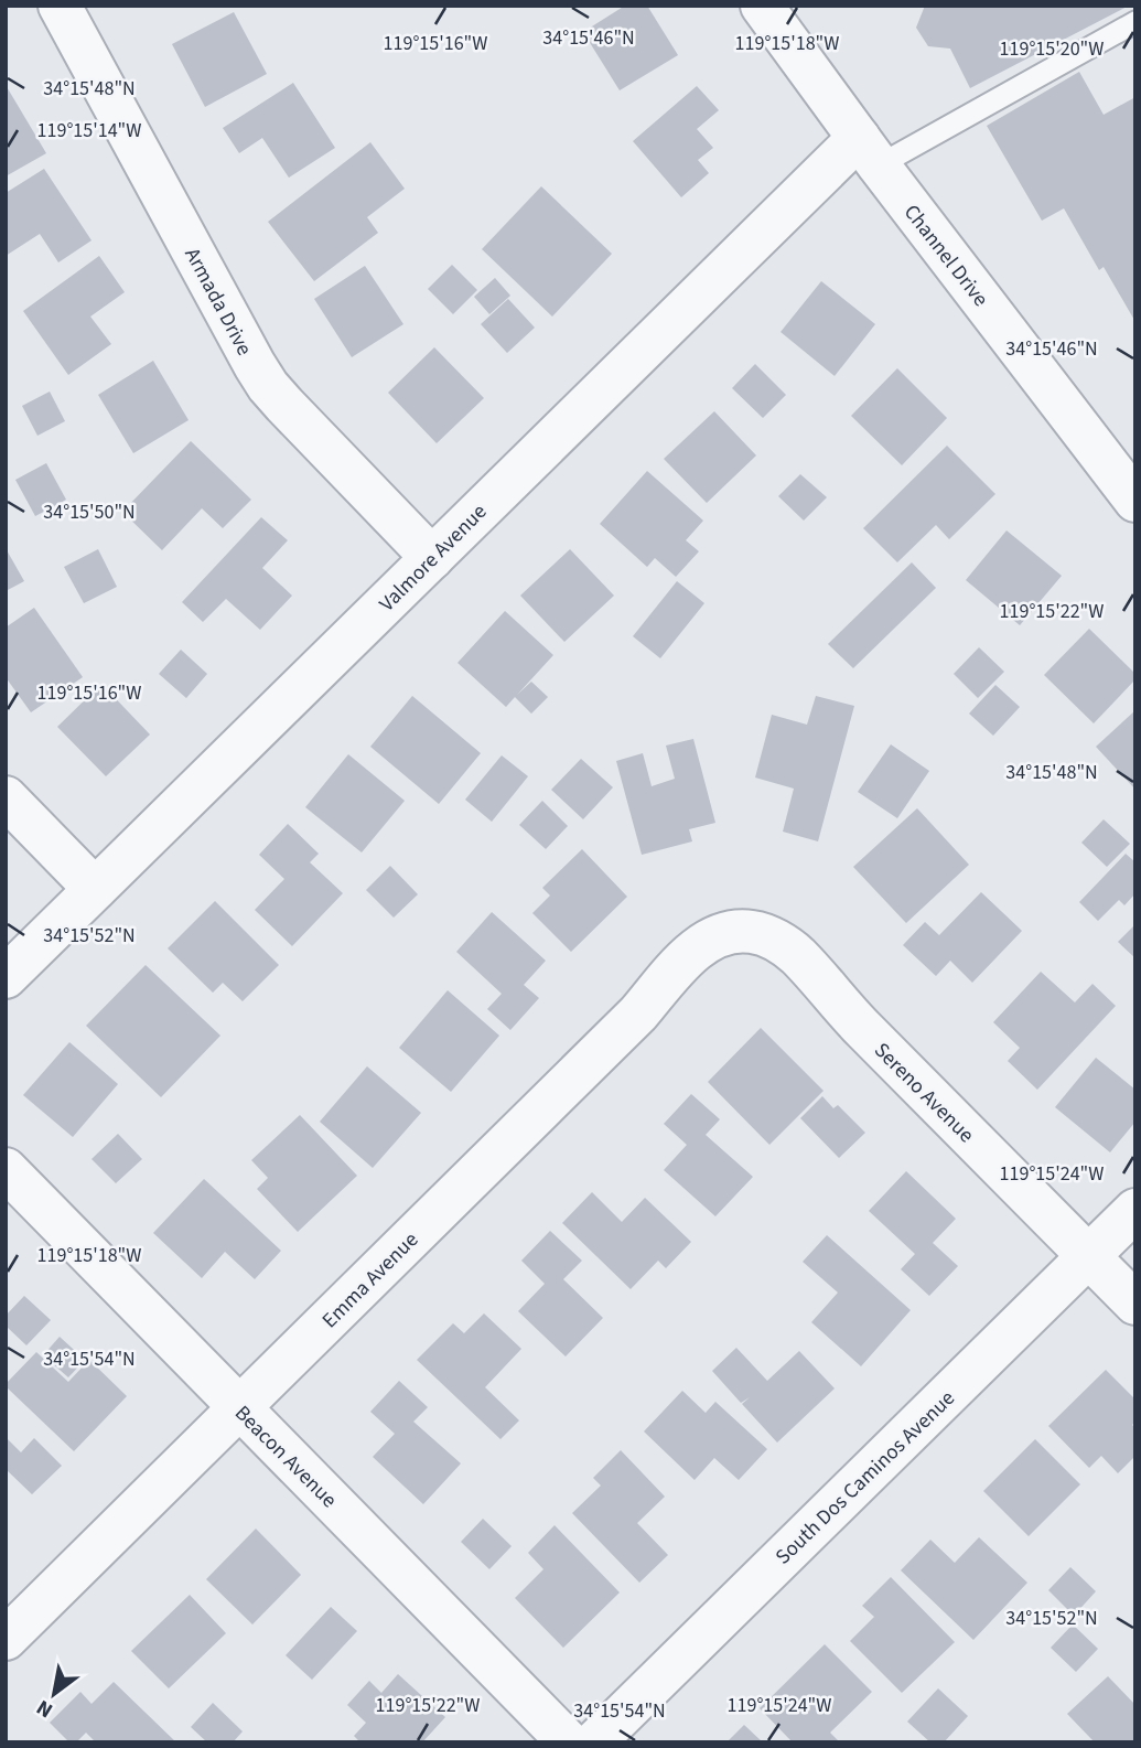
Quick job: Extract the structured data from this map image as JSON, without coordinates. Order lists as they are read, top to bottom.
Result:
{
  "streets": {
    "street": [
      "Channel Drive",
      "Armada Drive",
      "Valmore Avenue",
      "Sereno Avenue",
      "Emma Avenue",
      "Beacon Avenue",
      "South Dos Caminos Avenue"
    ]
  },
  "crossings": [
    ["Channel Drive", "Valmore Avenue"],
    ["Armada Drive", "Valmore Avenue"],
    ["Sereno Avenue", "Emma Avenue"],
    ["Sereno Avenue", "South Dos Caminos Avenue"],
    ["Emma Avenue", "Beacon Avenue"]
  ],
  "north": "bottom left",
  "coordinates": [
    "34°15'46\"N",
    "119°15'16\"W",
    "119°15'18\"W",
    "119°15'20\"W",
    "34°15'48\"N",
    "119°15'14\"W",
    "34°15'50\"N",
    "119°15'22\"W",
    "34°15'52\"N",
    "119°15'24\"W",
    "34°15'54\"N"
  ]
}
